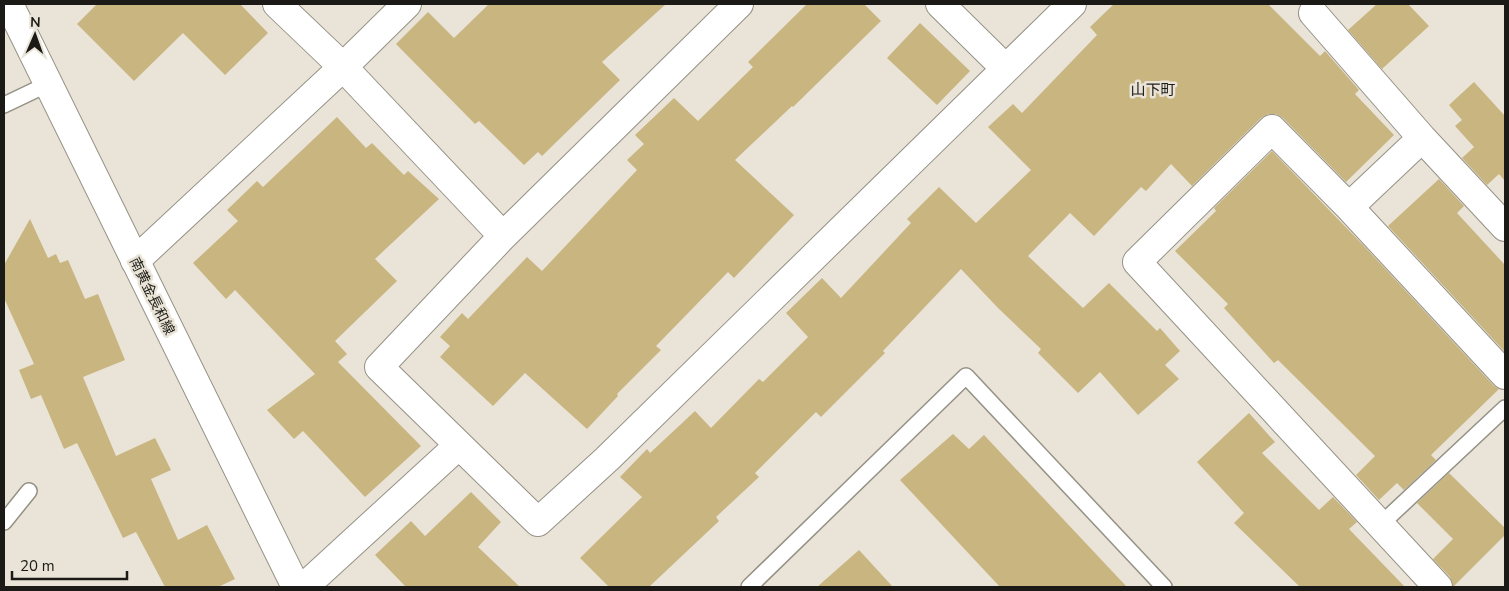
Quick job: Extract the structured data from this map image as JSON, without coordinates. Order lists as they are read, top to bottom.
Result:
{
  "streets": {
    "street": ["南黄金長和線"]
  },
  "districts": ["山下町"],
  "scale_bar": "20 m",
  "north": "top"
}
